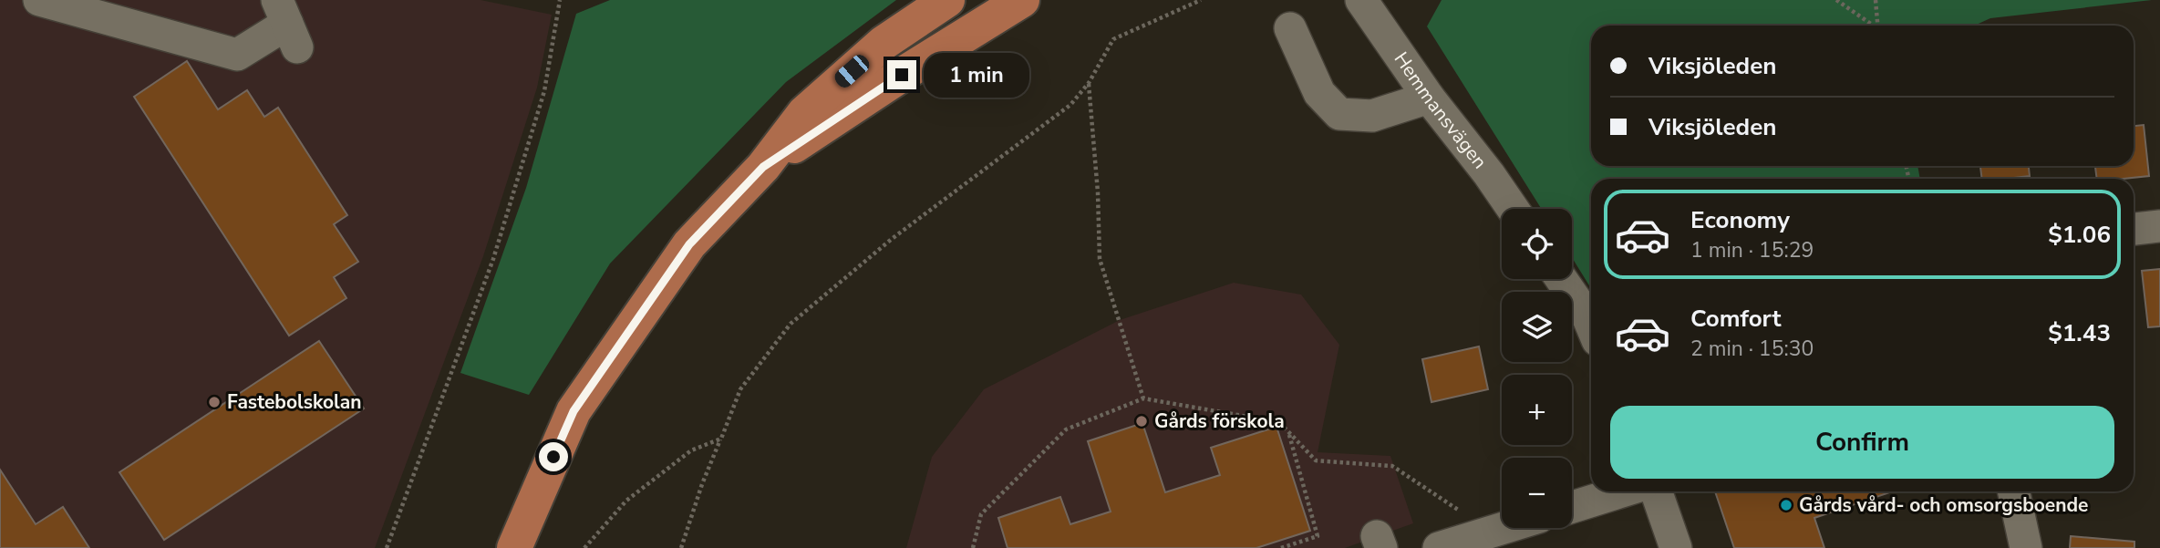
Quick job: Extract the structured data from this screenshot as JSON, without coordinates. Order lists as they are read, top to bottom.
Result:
{
  "streets": {
    "street": ["Hemmansvägen"]
  },
  "places": ["Fastebolskolan", "Gårds förskola", "Gårds vård- och omsorgsboende"],
  "page": {
    "banner": ["Viksjöleden", "Viksjöleden"],
    "bubble": "1 min",
    "list": [
      {
        "name": "Economy",
        "note": "1 min · 15:29",
        "value": "$1.06"
      },
      {
        "name": "Comfort",
        "note": "2 min · 15:30",
        "value": "$1.43"
      }
    ],
    "map_buttons": ["+", "−"],
    "buttons": "Confirm"
  }
}
